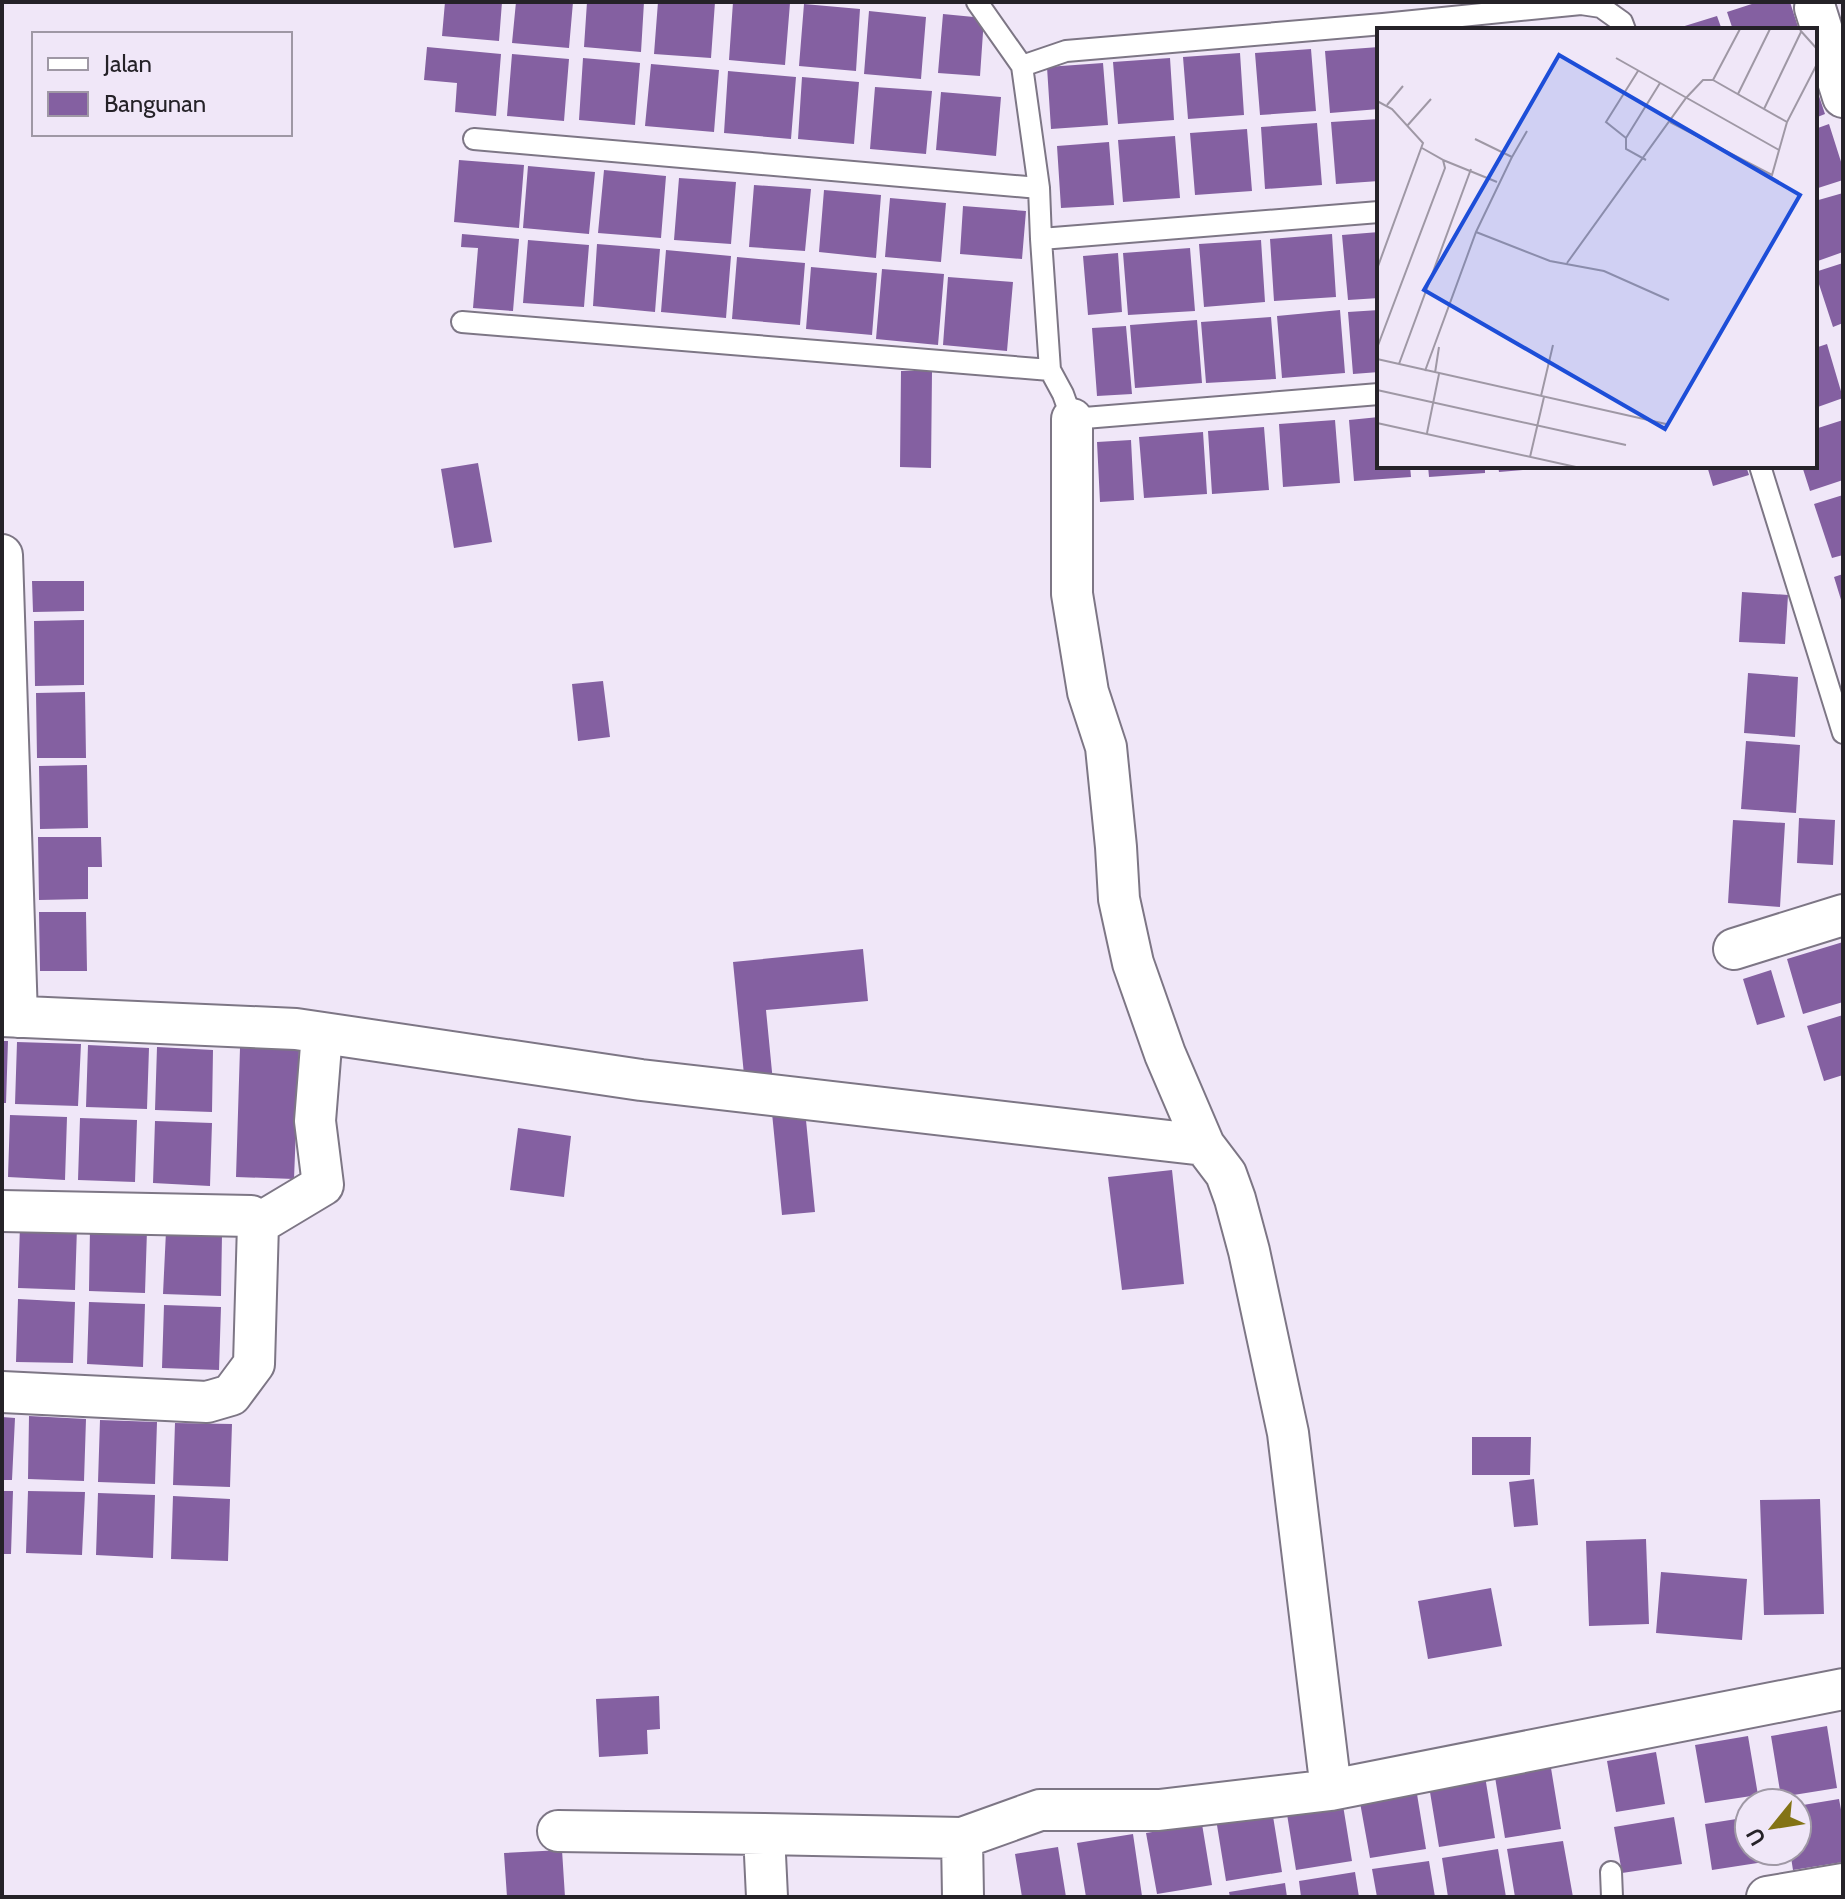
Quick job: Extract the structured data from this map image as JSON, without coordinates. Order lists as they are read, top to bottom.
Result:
{
  "legend": ["Jalan", "Bangunan"],
  "north": "bottom left"
}
